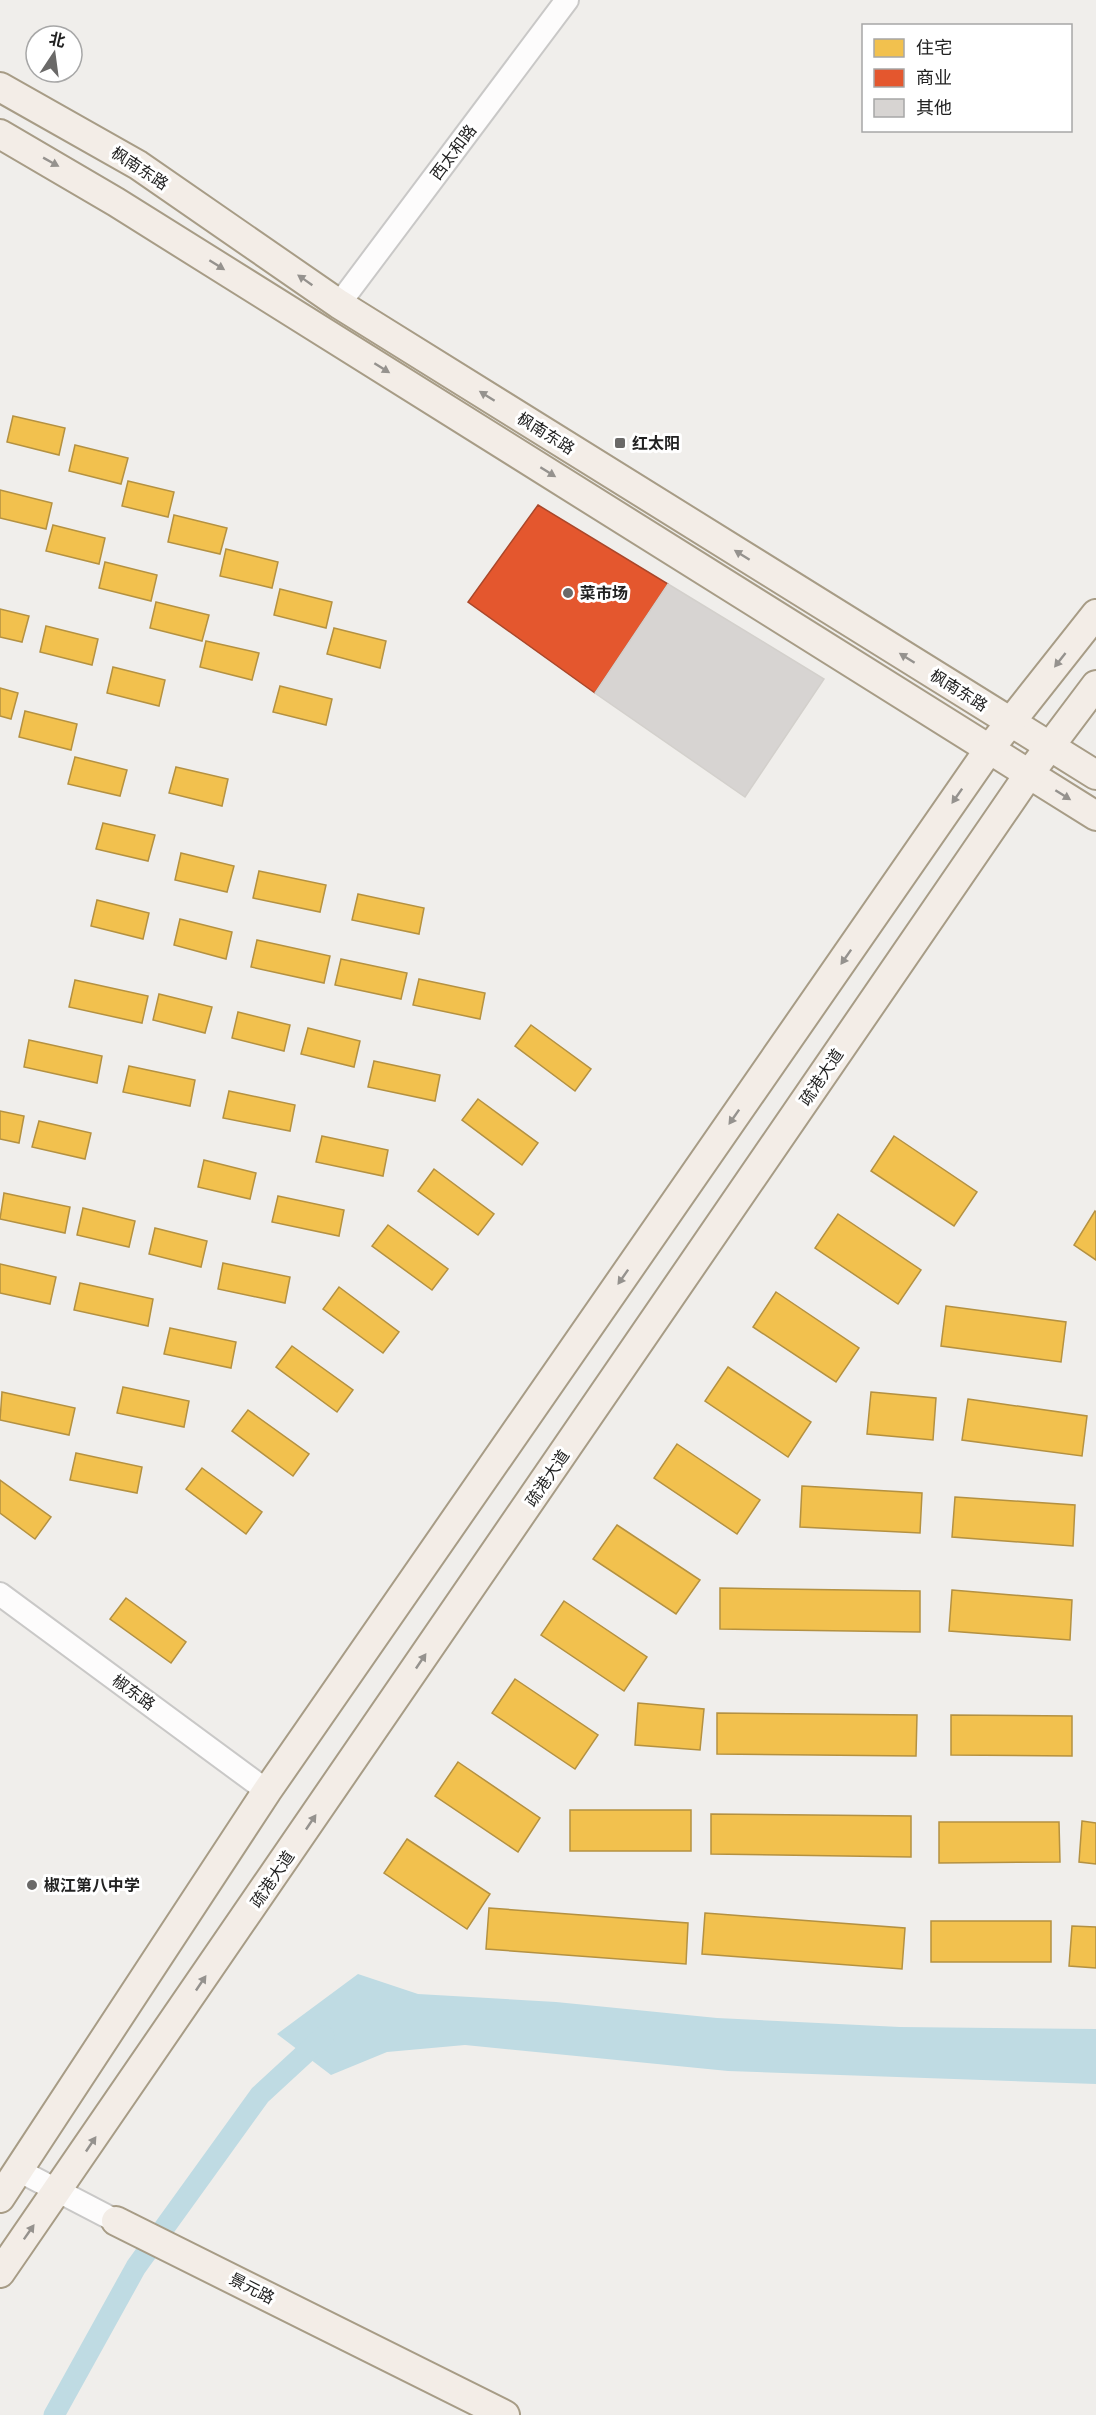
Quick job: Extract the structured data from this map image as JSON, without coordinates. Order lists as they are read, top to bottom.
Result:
{
  "streets": {
    "main road": ["枫南东路", "疏港大道", "景元路"],
    "street": ["西太和路", "椒东路"]
  },
  "crossings": [
    ["西太和路", "枫南东路"],
    ["枫南东路", "疏港大道"],
    ["疏港大道", "景元路"]
  ],
  "places": {
    "transit": ["红太阳"],
    "other": ["菜市场", "椒江第八中学"]
  },
  "legend": ["住宅", "商业", "其他"],
  "north": "top"
}
